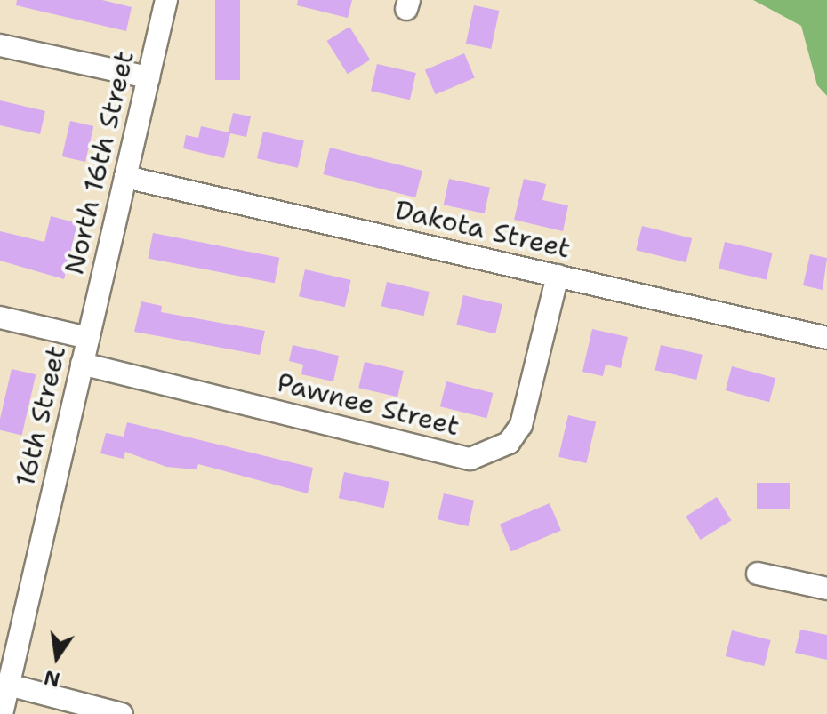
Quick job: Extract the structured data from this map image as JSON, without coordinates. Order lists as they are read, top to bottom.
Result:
{
  "streets": {
    "street": [
      "North 16th Street",
      "Dakota Street",
      "Pawnee Street",
      "16th Street"
    ]
  },
  "crossings": [
    ["North 16th Street", "Dakota Street"],
    ["North 16th Street", "16th Street"],
    ["Dakota Street", "Pawnee Street"],
    ["Pawnee Street", "16th Street"]
  ],
  "north": "bottom"
}
